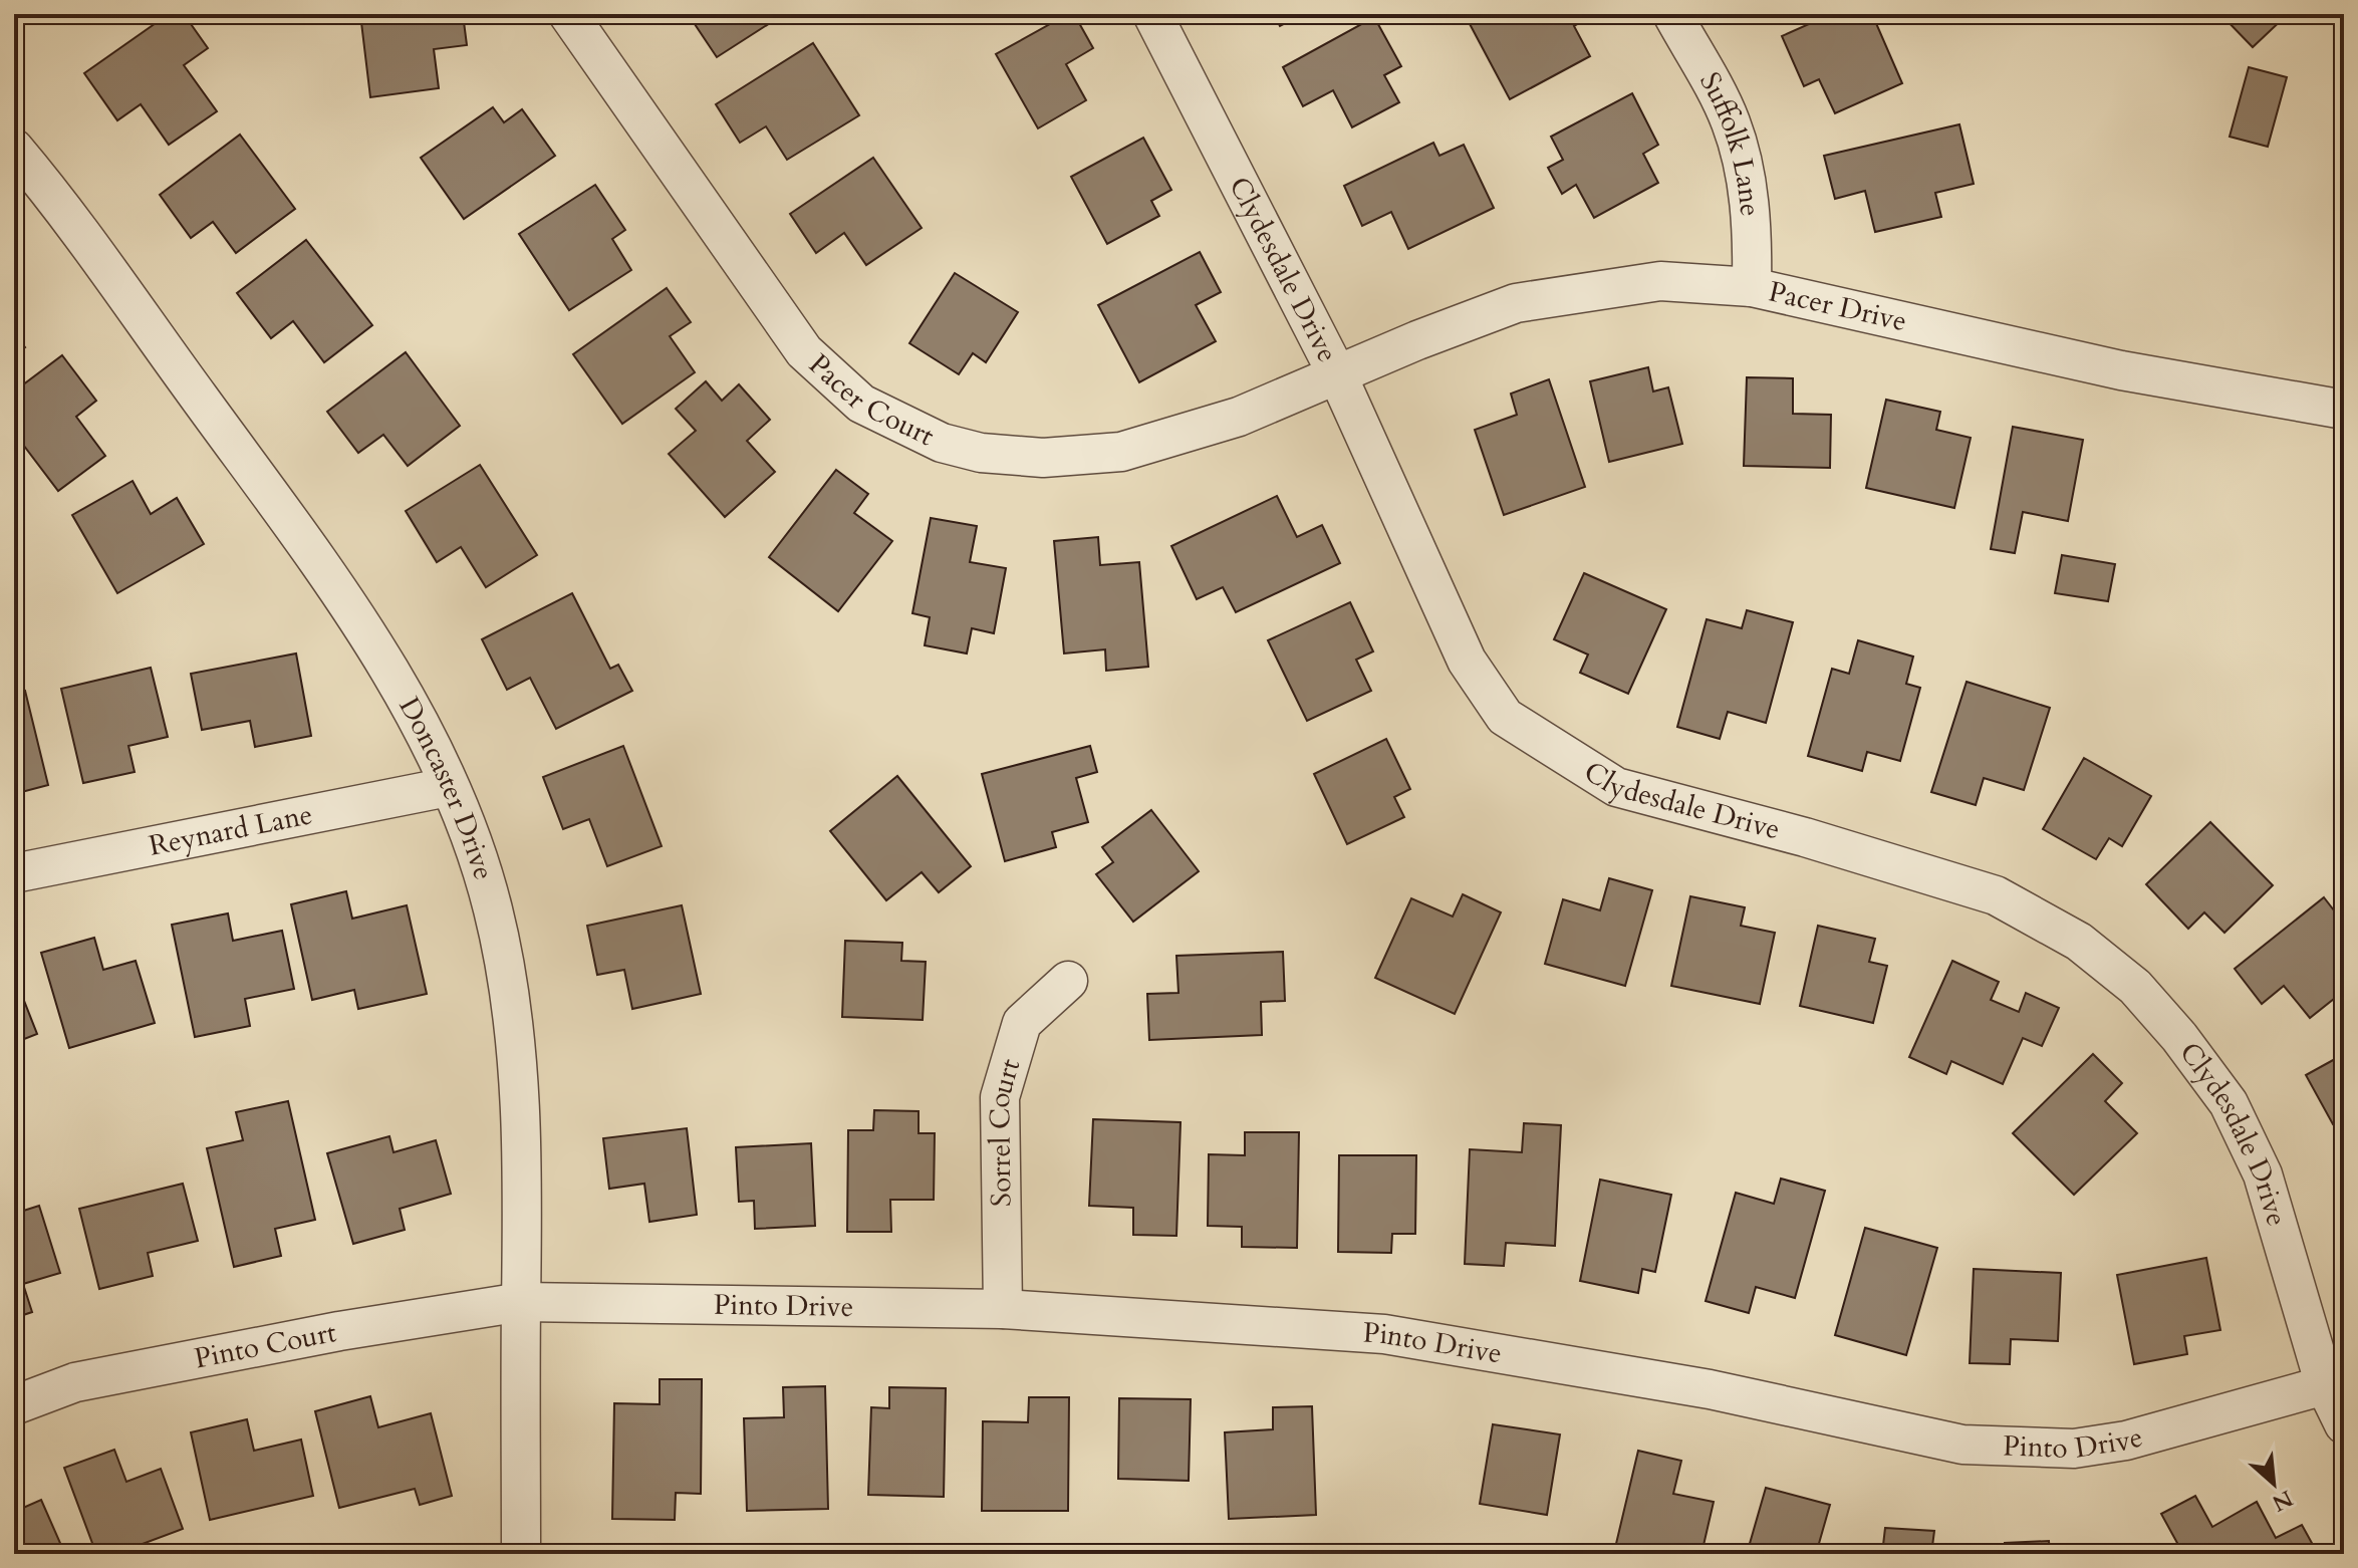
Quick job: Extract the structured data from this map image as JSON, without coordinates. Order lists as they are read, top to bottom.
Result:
{
  "streets": {
    "street": [
      "Suffolk Lane",
      "Clydesdale Drive",
      "Pacer Drive",
      "Pacer Court",
      "Doncaster Drive",
      "Reynard Lane",
      "Sorrel Court",
      "Pinto Drive",
      "Pinto Court"
    ]
  },
  "crossings": [
    ["Suffolk Lane", "Pacer Drive"],
    ["Clydesdale Drive", "Pacer Drive"],
    ["Clydesdale Drive", "Pacer Court"],
    ["Clydesdale Drive", "Pinto Drive"],
    ["Pacer Drive", "Pacer Court"],
    ["Doncaster Drive", "Reynard Lane"],
    ["Doncaster Drive", "Pinto Drive"],
    ["Doncaster Drive", "Pinto Court"],
    ["Sorrel Court", "Pinto Drive"],
    ["Pinto Drive", "Pinto Court"]
  ],
  "north": "bottom right"
}
